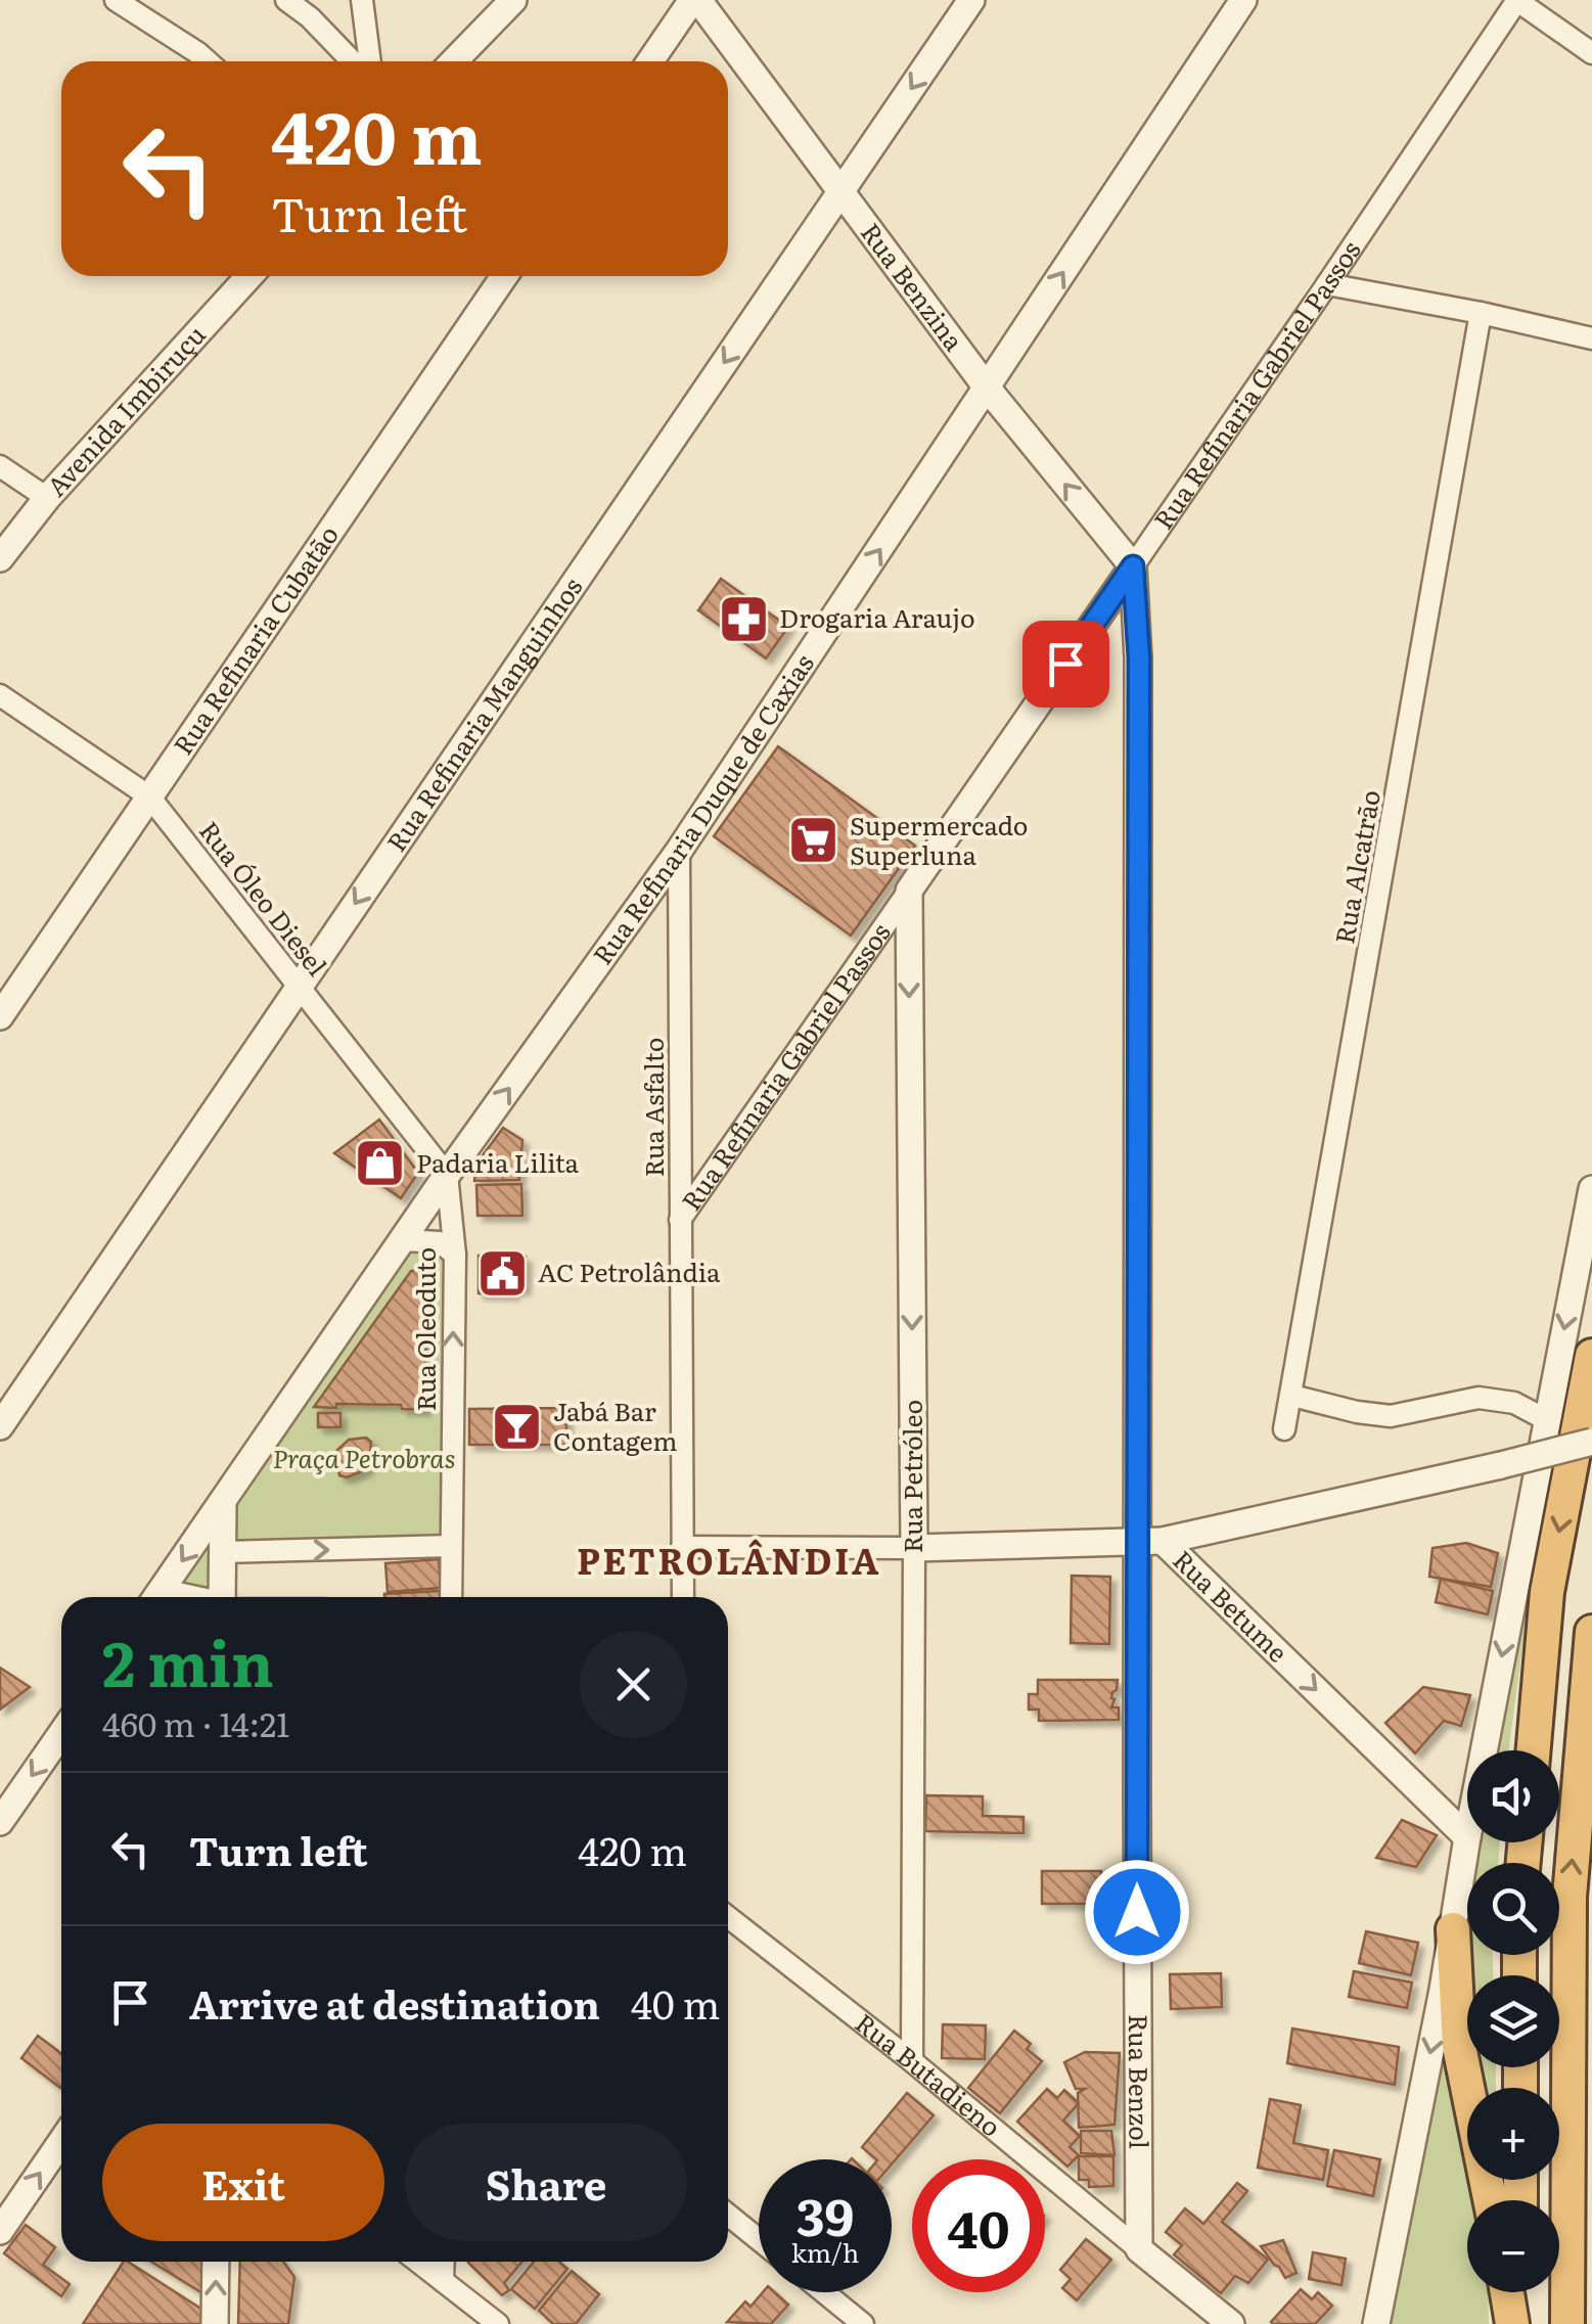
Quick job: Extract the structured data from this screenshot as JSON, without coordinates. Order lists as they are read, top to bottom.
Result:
{
  "streets": {
    "street": [
      "Rua Benzina",
      "Rua Refinaria Gabriel Passos",
      "Avenida Imbiruçu",
      "Rua Refinaria Cubatão",
      "Rua Refinaria Manguinhos",
      "Rua Refinaria Duque de Caxias",
      "Rua Alcatrão",
      "Rua Óleo Diesel",
      "Rua Asfalto",
      "Rua Oleoduto",
      "Rua Petróleo",
      "Rua Betume",
      "Rua Butadieno",
      "Rua Benzol"
    ]
  },
  "crossings": [
    ["Rua Benzina", "Rua Refinaria Gabriel Passos"],
    ["Rua Benzina", "Rua Refinaria Manguinhos"],
    ["Rua Benzina", "Rua Refinaria Duque de Caxias"],
    ["Rua Benzina", "Rua Benzol"],
    ["Rua Refinaria Gabriel Passos", "Rua Asfalto"],
    ["Rua Refinaria Gabriel Passos", "Rua Petróleo"],
    ["Rua Refinaria Gabriel Passos", "Rua Benzol"],
    ["Rua Refinaria Cubatão", "Rua Óleo Diesel"],
    ["Rua Refinaria Manguinhos", "Rua Óleo Diesel"],
    ["Rua Refinaria Duque de Caxias", "Rua Óleo Diesel"],
    ["Rua Refinaria Duque de Caxias", "Rua Asfalto"],
    ["Rua Refinaria Duque de Caxias", "Rua Oleoduto"],
    ["Rua Óleo Diesel", "Rua Oleoduto"],
    ["Rua Petróleo", "Rua Butadieno"],
    ["Rua Betume", "Rua Benzol"],
    ["Rua Butadieno", "Rua Benzol"]
  ],
  "one_way": [
    "Rua Refinaria Manguinhos",
    "Rua Refinaria Duque de Caxias",
    "Rua Oleoduto",
    "Rua Petróleo",
    "Rua Betume"
  ],
  "districts": ["PETROLÂNDIA"],
  "parks": ["Praça Petrobras"],
  "places": {
    "pharmacy": ["Drogaria Araujo"],
    "supermarket": ["Supermercado Superluna"],
    "shop": ["Padaria Lilita"],
    "public building": ["AC Petrolândia"],
    "bar": ["Jabá Bar Contagem"]
  },
  "page": {
    "turn": ["420 m", "Turn left"],
    "heading": ["2 min", "460 m · 14:21"],
    "map_buttons": ["+", "−"],
    "list": [
      {
        "name": "Turn left",
        "value": "420 m"
      },
      {
        "name": "Arrive at destination",
        "value": "40 m"
      }
    ],
    "buttons": ["Exit", "Share"],
    "speed": "39 km/h",
    "limit": "40"
  }
}
